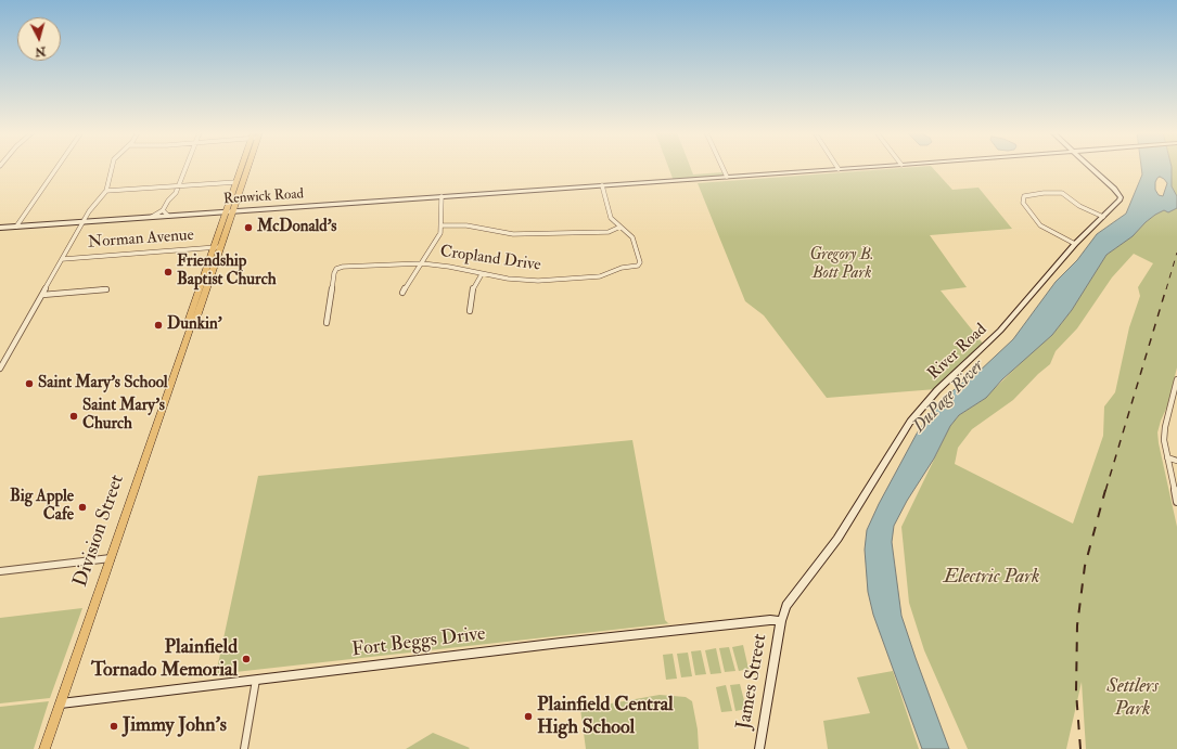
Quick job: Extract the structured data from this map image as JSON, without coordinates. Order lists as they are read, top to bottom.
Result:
{
  "streets": {
    "main road": ["Division Street"],
    "street": [
      "Renwick Road",
      "Norman Avenue",
      "Cropland Drive",
      "River Road",
      "Fort Beggs Drive",
      "James Street"
    ]
  },
  "crossings": [
    ["Renwick Road", "Division Street"],
    ["Norman Avenue", "Division Street"],
    ["River Road", "Fort Beggs Drive"],
    ["River Road", "James Street"],
    ["Division Street", "Fort Beggs Drive"],
    ["Fort Beggs Drive", "James Street"]
  ],
  "water": ["DuPage River"],
  "parks": ["Gregory B. Bott Park", "Electric Park", "Settlers Park"],
  "places": [
    "McDonald's",
    "Friendship Baptist Church",
    "Dunkin'",
    "Saint Mary's School",
    "Saint Mary's Church",
    "Big Apple Cafe",
    "Plainfield Tornado Memorial",
    "Plainfield Central High School",
    "Jimmy John's"
  ],
  "north": "bottom"
}
